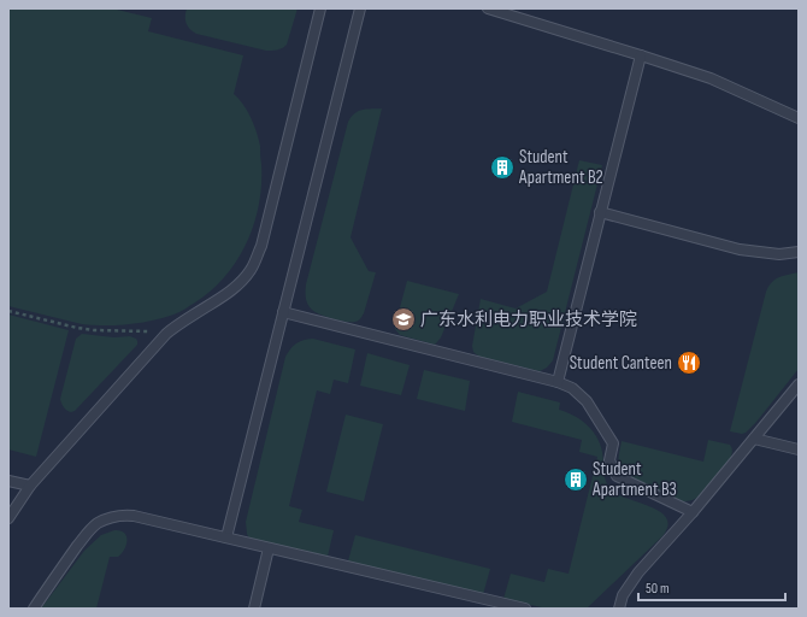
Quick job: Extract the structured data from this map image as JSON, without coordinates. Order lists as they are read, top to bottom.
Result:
{
  "places": {
    "building": ["Student Apartment B2", "Student Apartment B3"],
    "school or university": ["广东水利电力职业技术学院"],
    "restaurant": ["Student Canteen"]
  },
  "scale_bar": "50 m"
}
